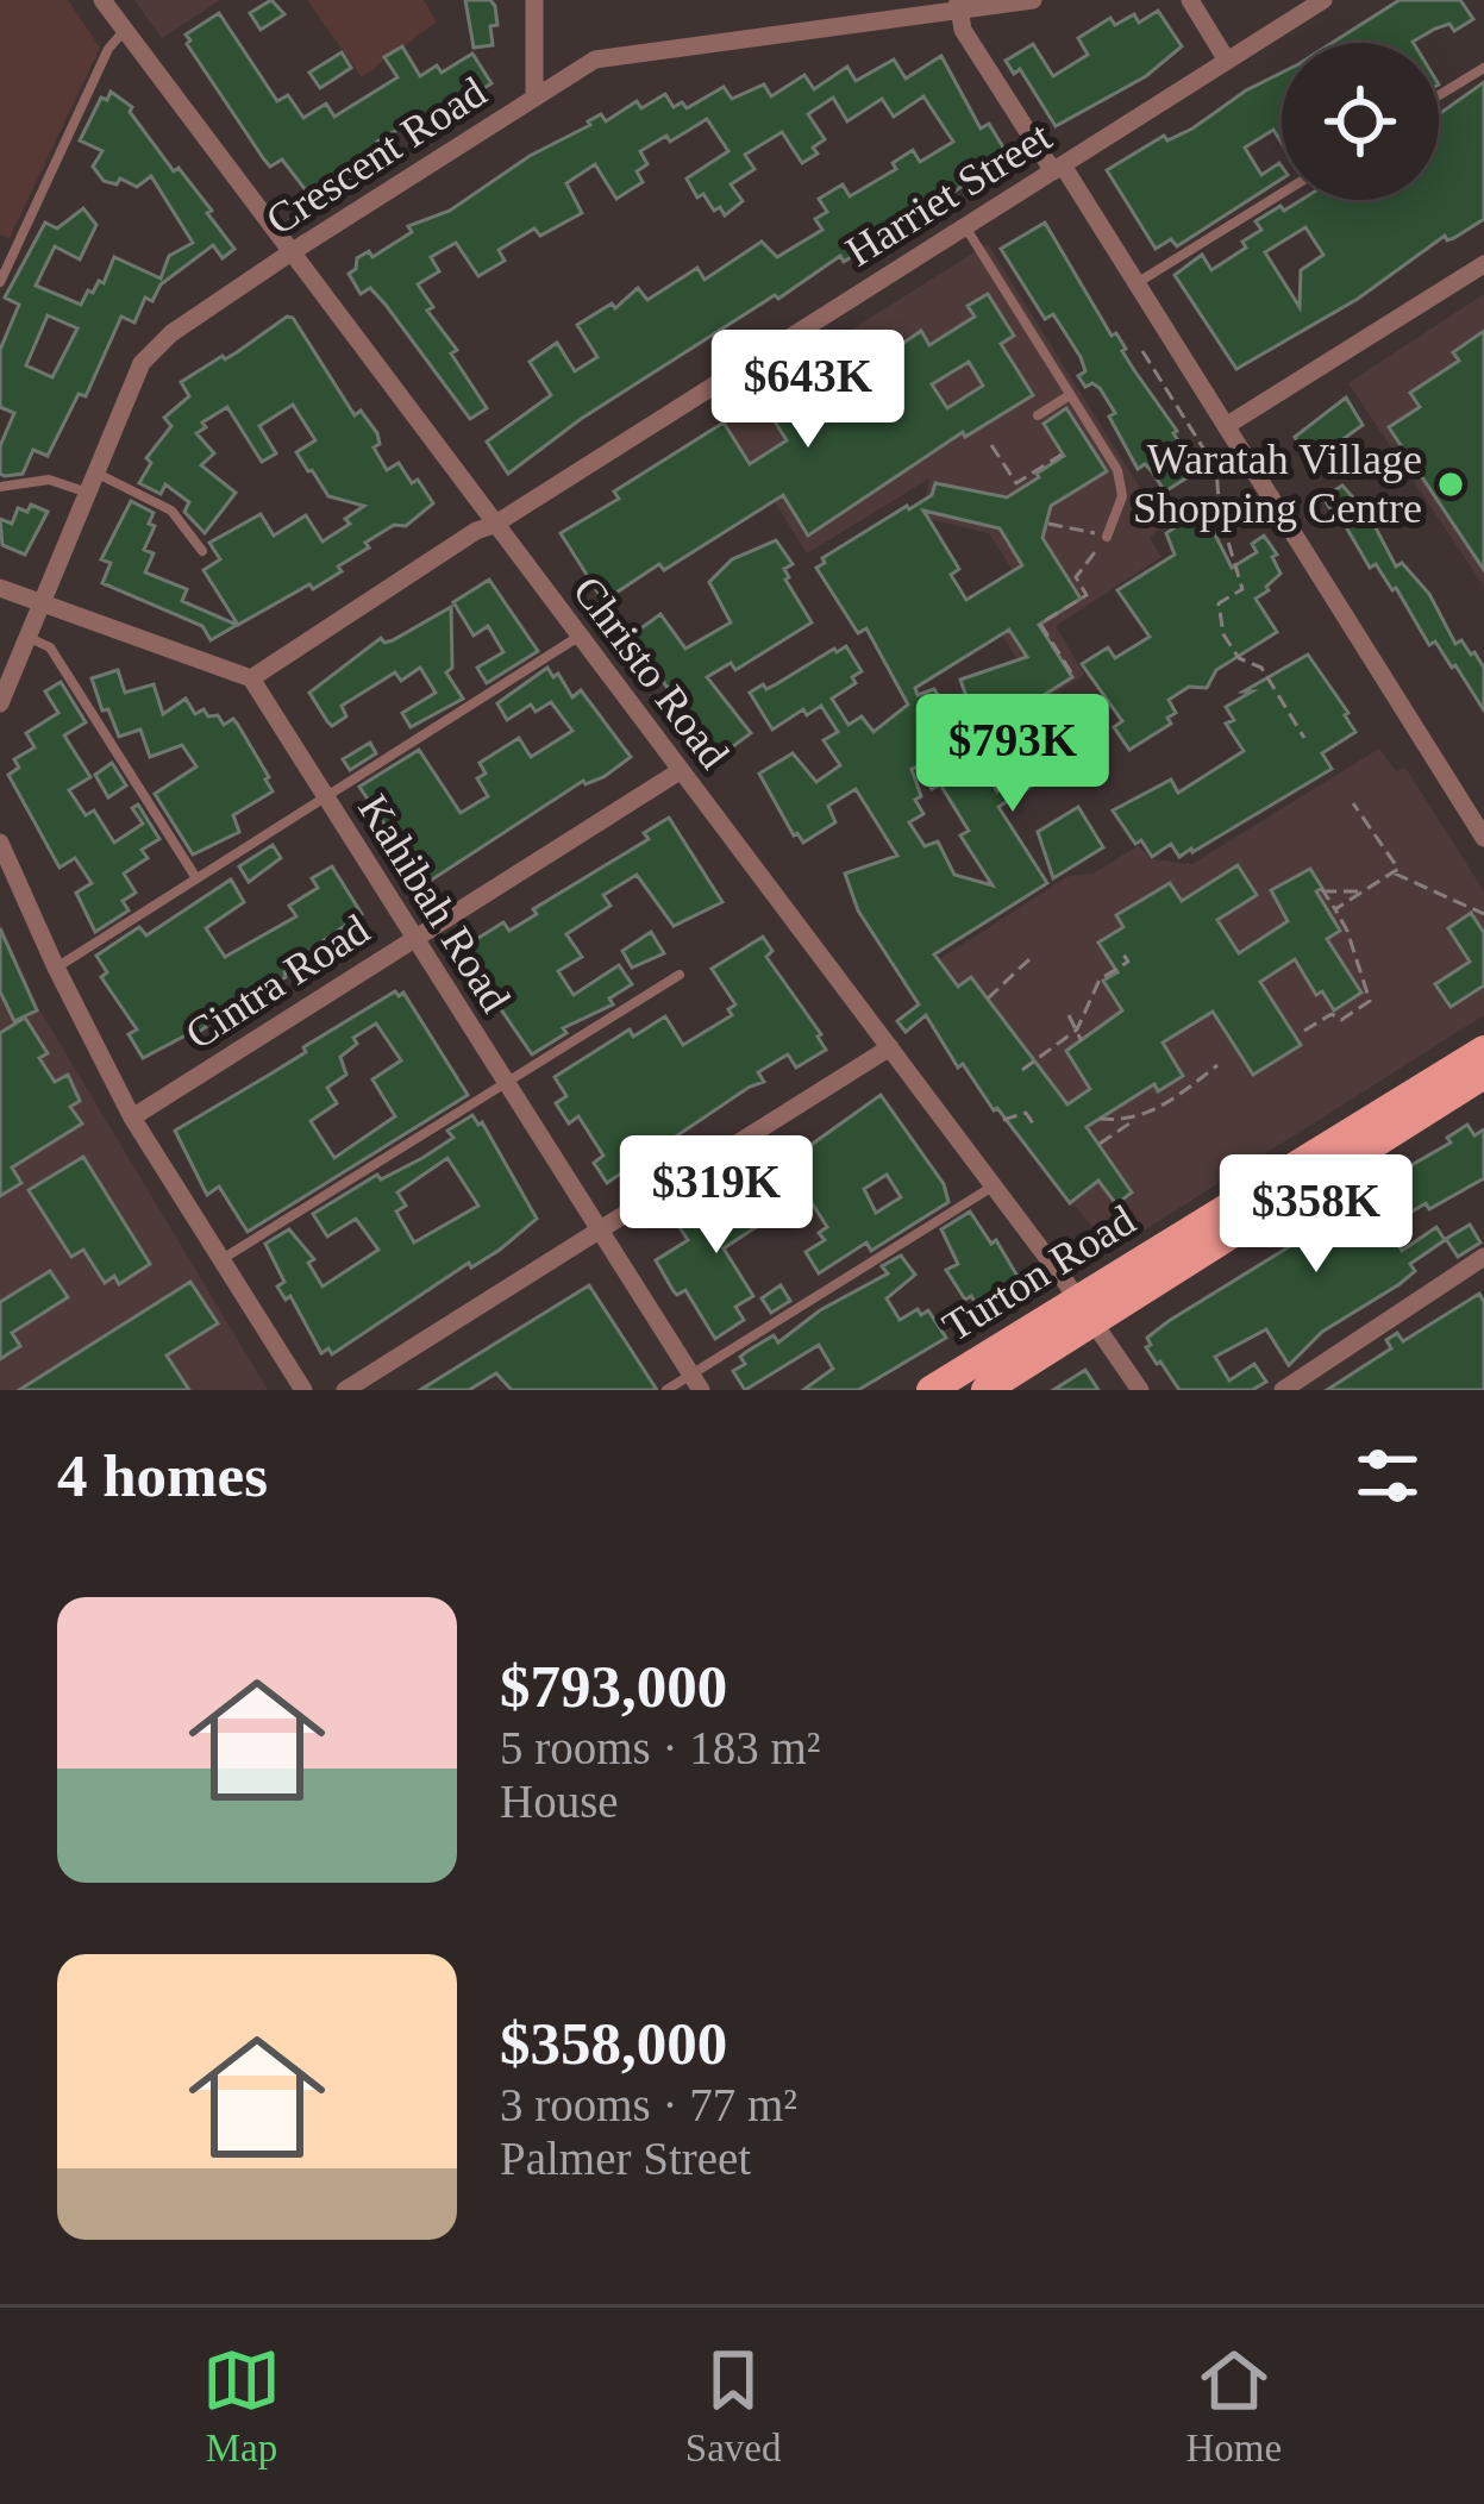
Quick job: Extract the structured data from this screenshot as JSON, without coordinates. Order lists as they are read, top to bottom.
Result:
{
  "streets": {
    "main road": ["Turton Road"],
    "street": [
      "Crescent Road",
      "Harriet Street",
      "Christo Road",
      "Kahibah Road",
      "Cintra Road"
    ]
  },
  "crossings": [
    ["Crescent Road", "Christo Road"],
    ["Harriet Street", "Christo Road"],
    ["Harriet Street", "Kahibah Road"],
    ["Christo Road", "Cintra Road"],
    ["Christo Road", "Turton Road"],
    ["Kahibah Road", "Cintra Road"]
  ],
  "places": ["Waratah Village Shopping Centre"],
  "page": {
    "price": [
      "$643K",
      "$793K",
      "$319K",
      "$358K"
    ],
    "heading": "4 homes",
    "list": [
      {
        "name": "$793,000",
        "note": "5 rooms · 183 m² · House"
      },
      {
        "name": "$358,000",
        "note": "3 rooms · 77 m² · Palmer Street"
      }
    ],
    "tabs": ["Map", "Saved", "Home"]
  }
}
